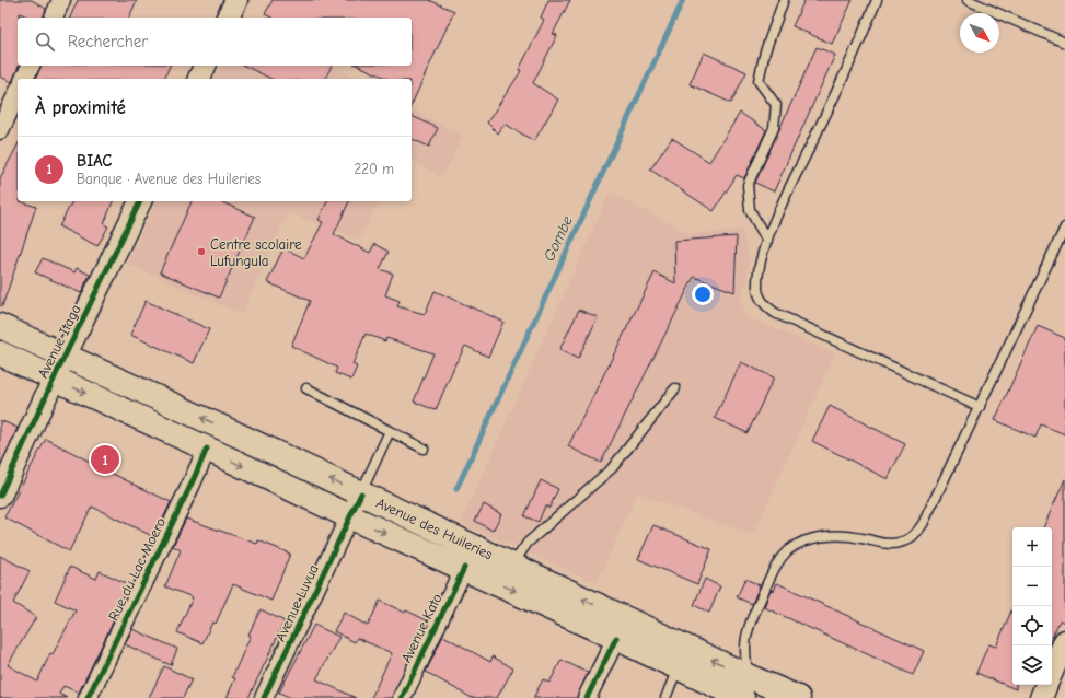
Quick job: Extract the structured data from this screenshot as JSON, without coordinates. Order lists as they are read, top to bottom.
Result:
{
  "streets": {
    "main road": ["Avenue des Huileries"],
    "street": [
      "Avenue Itaga",
      "Rue du Lac Moero",
      "Avenue Luvua",
      "Avenue Kato"
    ]
  },
  "crossings": [
    ["Avenue Itaga", "Avenue des Huileries"],
    ["Avenue des Huileries", "Rue du Lac Moero"],
    ["Avenue des Huileries", "Avenue Luvua"],
    ["Avenue des Huileries", "Avenue Kato"]
  ],
  "water": ["Gombe"],
  "places": ["Centre scolaire Lufungula"],
  "north": "bottom right",
  "page": {
    "search": "Rechercher",
    "heading": "À proximité",
    "list": [
      {
        "mark": "1",
        "name": "BIAC",
        "note": "Banque · Avenue des Huileries",
        "value": "220 m"
      }
    ],
    "pins": "1",
    "map_buttons": ["+", "−"]
  }
}
